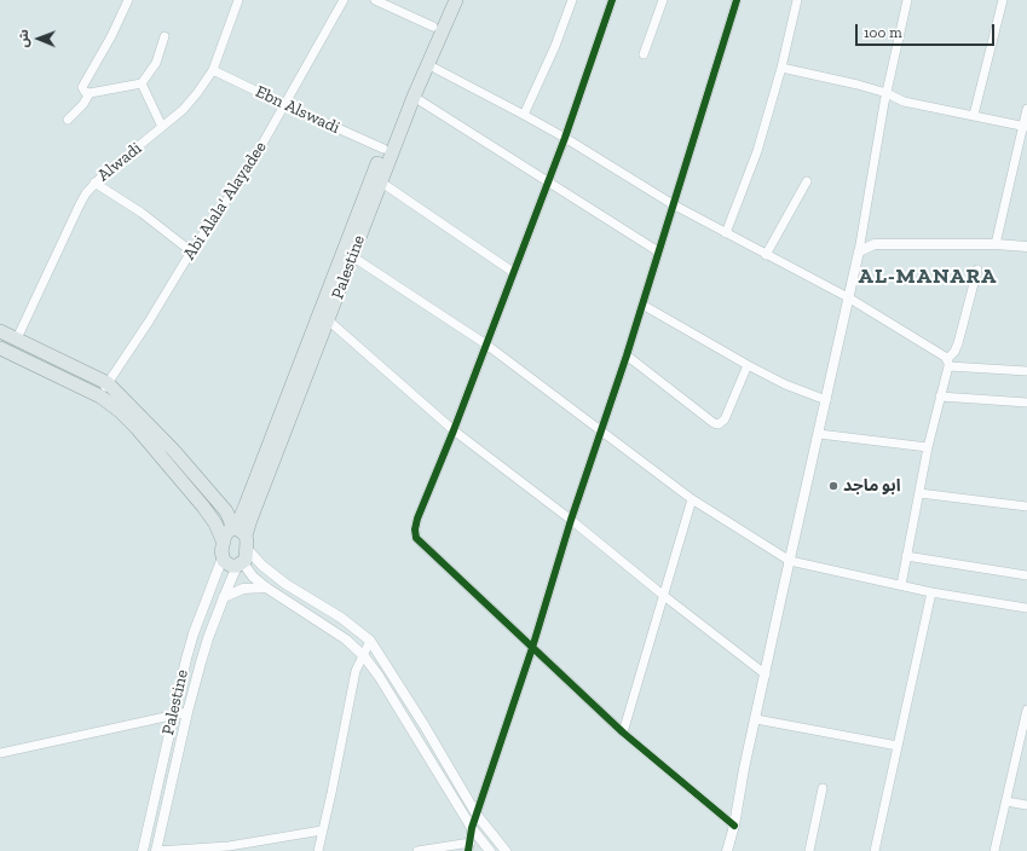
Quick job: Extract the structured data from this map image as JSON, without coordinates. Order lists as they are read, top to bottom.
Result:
{
  "streets": {
    "main road": ["Palestine"],
    "street": ["Ebn Alswadi", "Alwadi", "Abi Alala' Alayadee"]
  },
  "crossings": [
    ["Ebn Alswadi", "Alwadi"],
    ["Ebn Alswadi", "Abi Alala' Alayadee"],
    ["Ebn Alswadi", "Palestine"]
  ],
  "districts": ["AL-MANARA"],
  "places": ["ابو ماجد"],
  "scale_bar": "100 m",
  "north": "left"
}
